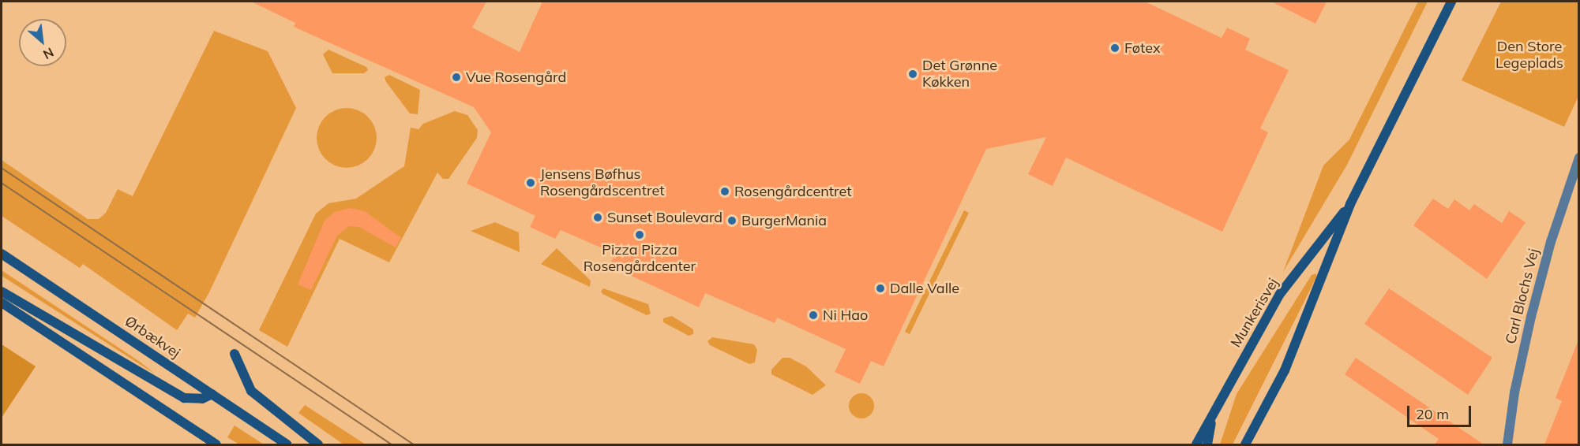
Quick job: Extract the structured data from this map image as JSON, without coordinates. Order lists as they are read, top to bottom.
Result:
{
  "streets": {
    "main road": ["Munkerisvej", "Ørbækvej"],
    "street": ["Carl Blochs Vej"]
  },
  "parks": ["Den Store Legeplads"],
  "places": [
    "Føtex",
    "Det Grønne Køkken",
    "Vue Rosengård",
    "Jensens Bøfhus Rosengårdscentret",
    "Rosengårdcentret",
    "Sunset Boulevard",
    "BurgerMania",
    "Pizza Pizza Rosengårdcenter",
    "Dalle Valle",
    "Ni Hao"
  ],
  "scale_bar": "20 m",
  "north": "bottom right"
}
